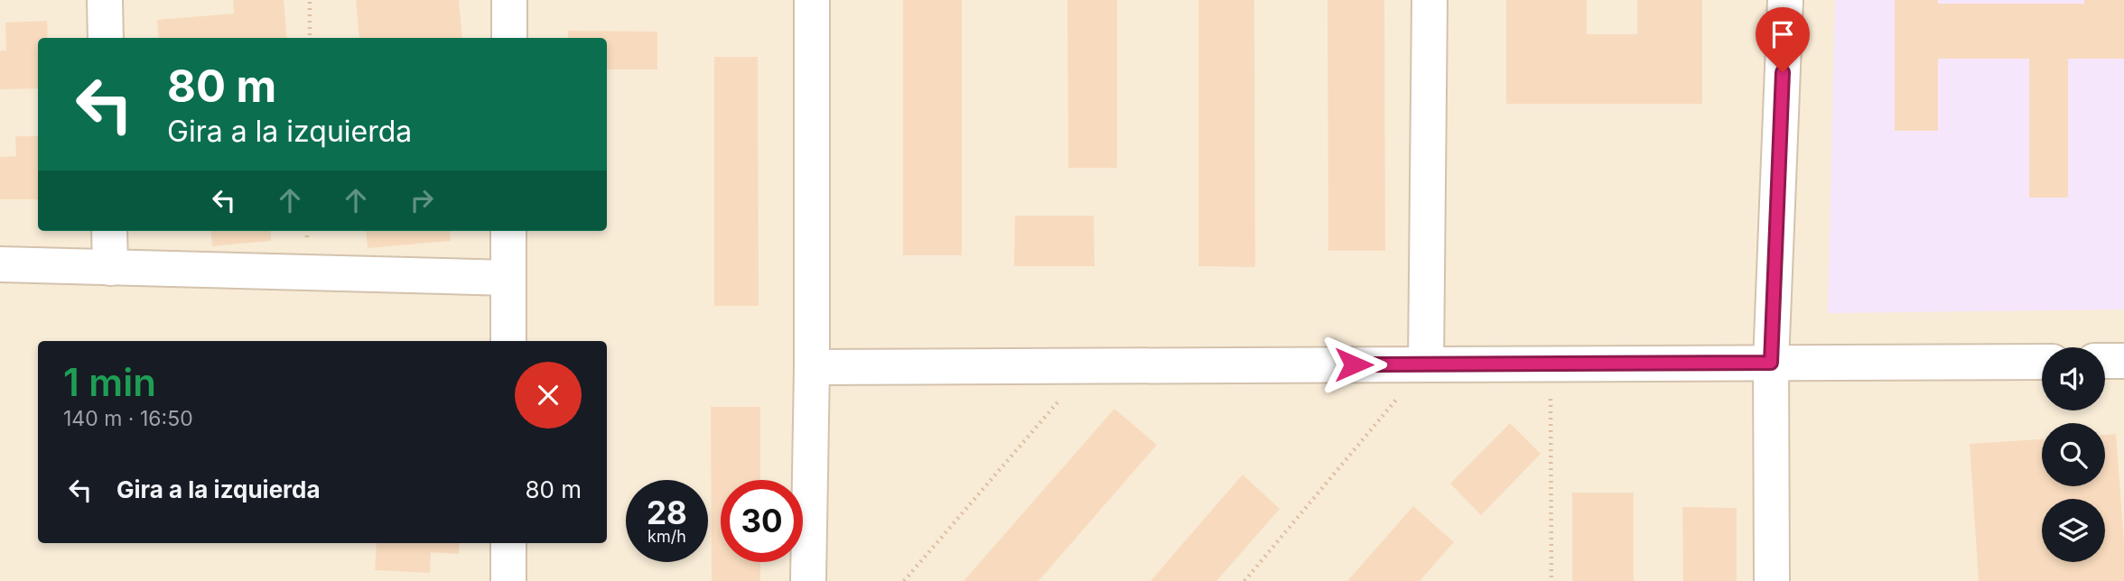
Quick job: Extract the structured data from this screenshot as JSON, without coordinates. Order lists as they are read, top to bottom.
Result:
{
  "page": {
    "turn": ["80 m", "Gira a la izquierda"],
    "heading": ["1 min", "140 m · 16:50"],
    "list": [
      {
        "name": "Gira a la izquierda",
        "value": "80 m"
      }
    ],
    "speed": "28 km/h",
    "limit": "30"
  }
}
